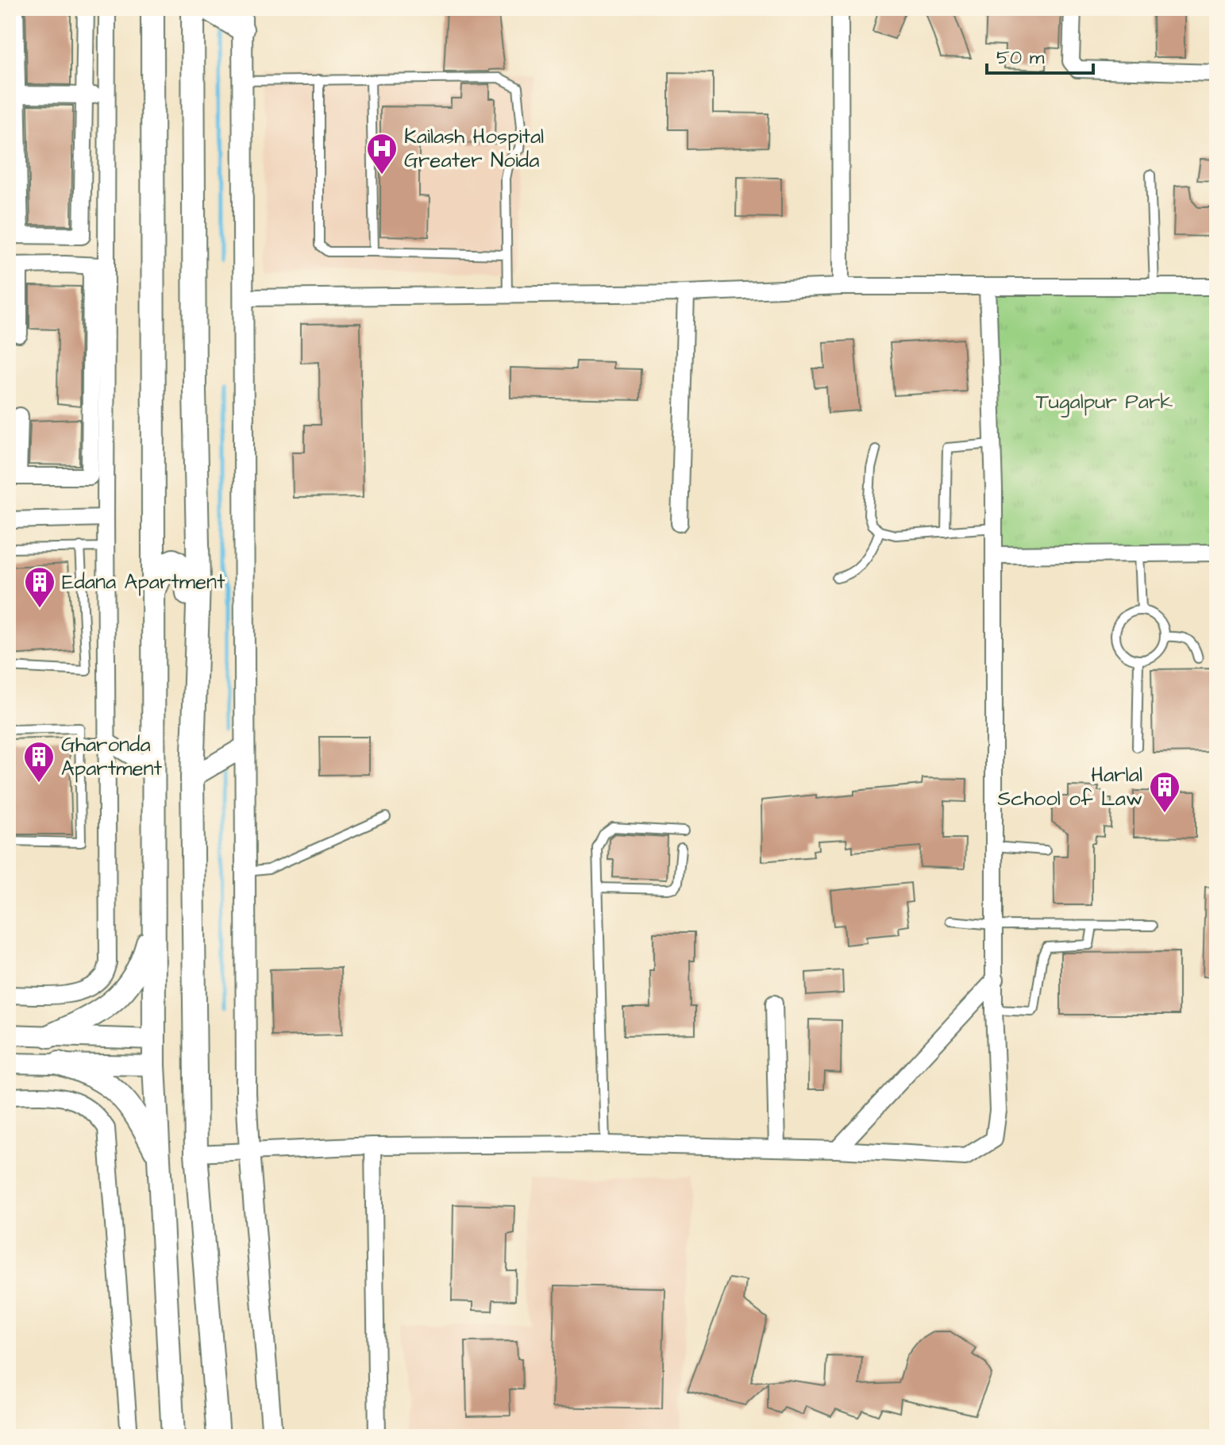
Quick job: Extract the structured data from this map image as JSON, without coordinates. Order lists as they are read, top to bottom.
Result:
{
  "parks": ["Tugalpur Park"],
  "places": {
    "hospital": ["Kailash Hospital Greater Noida"],
    "building": ["Edana Apartment", "Gharonda Apartment", "Harlal School of Law"]
  },
  "scale_bar": "50 m"
}
